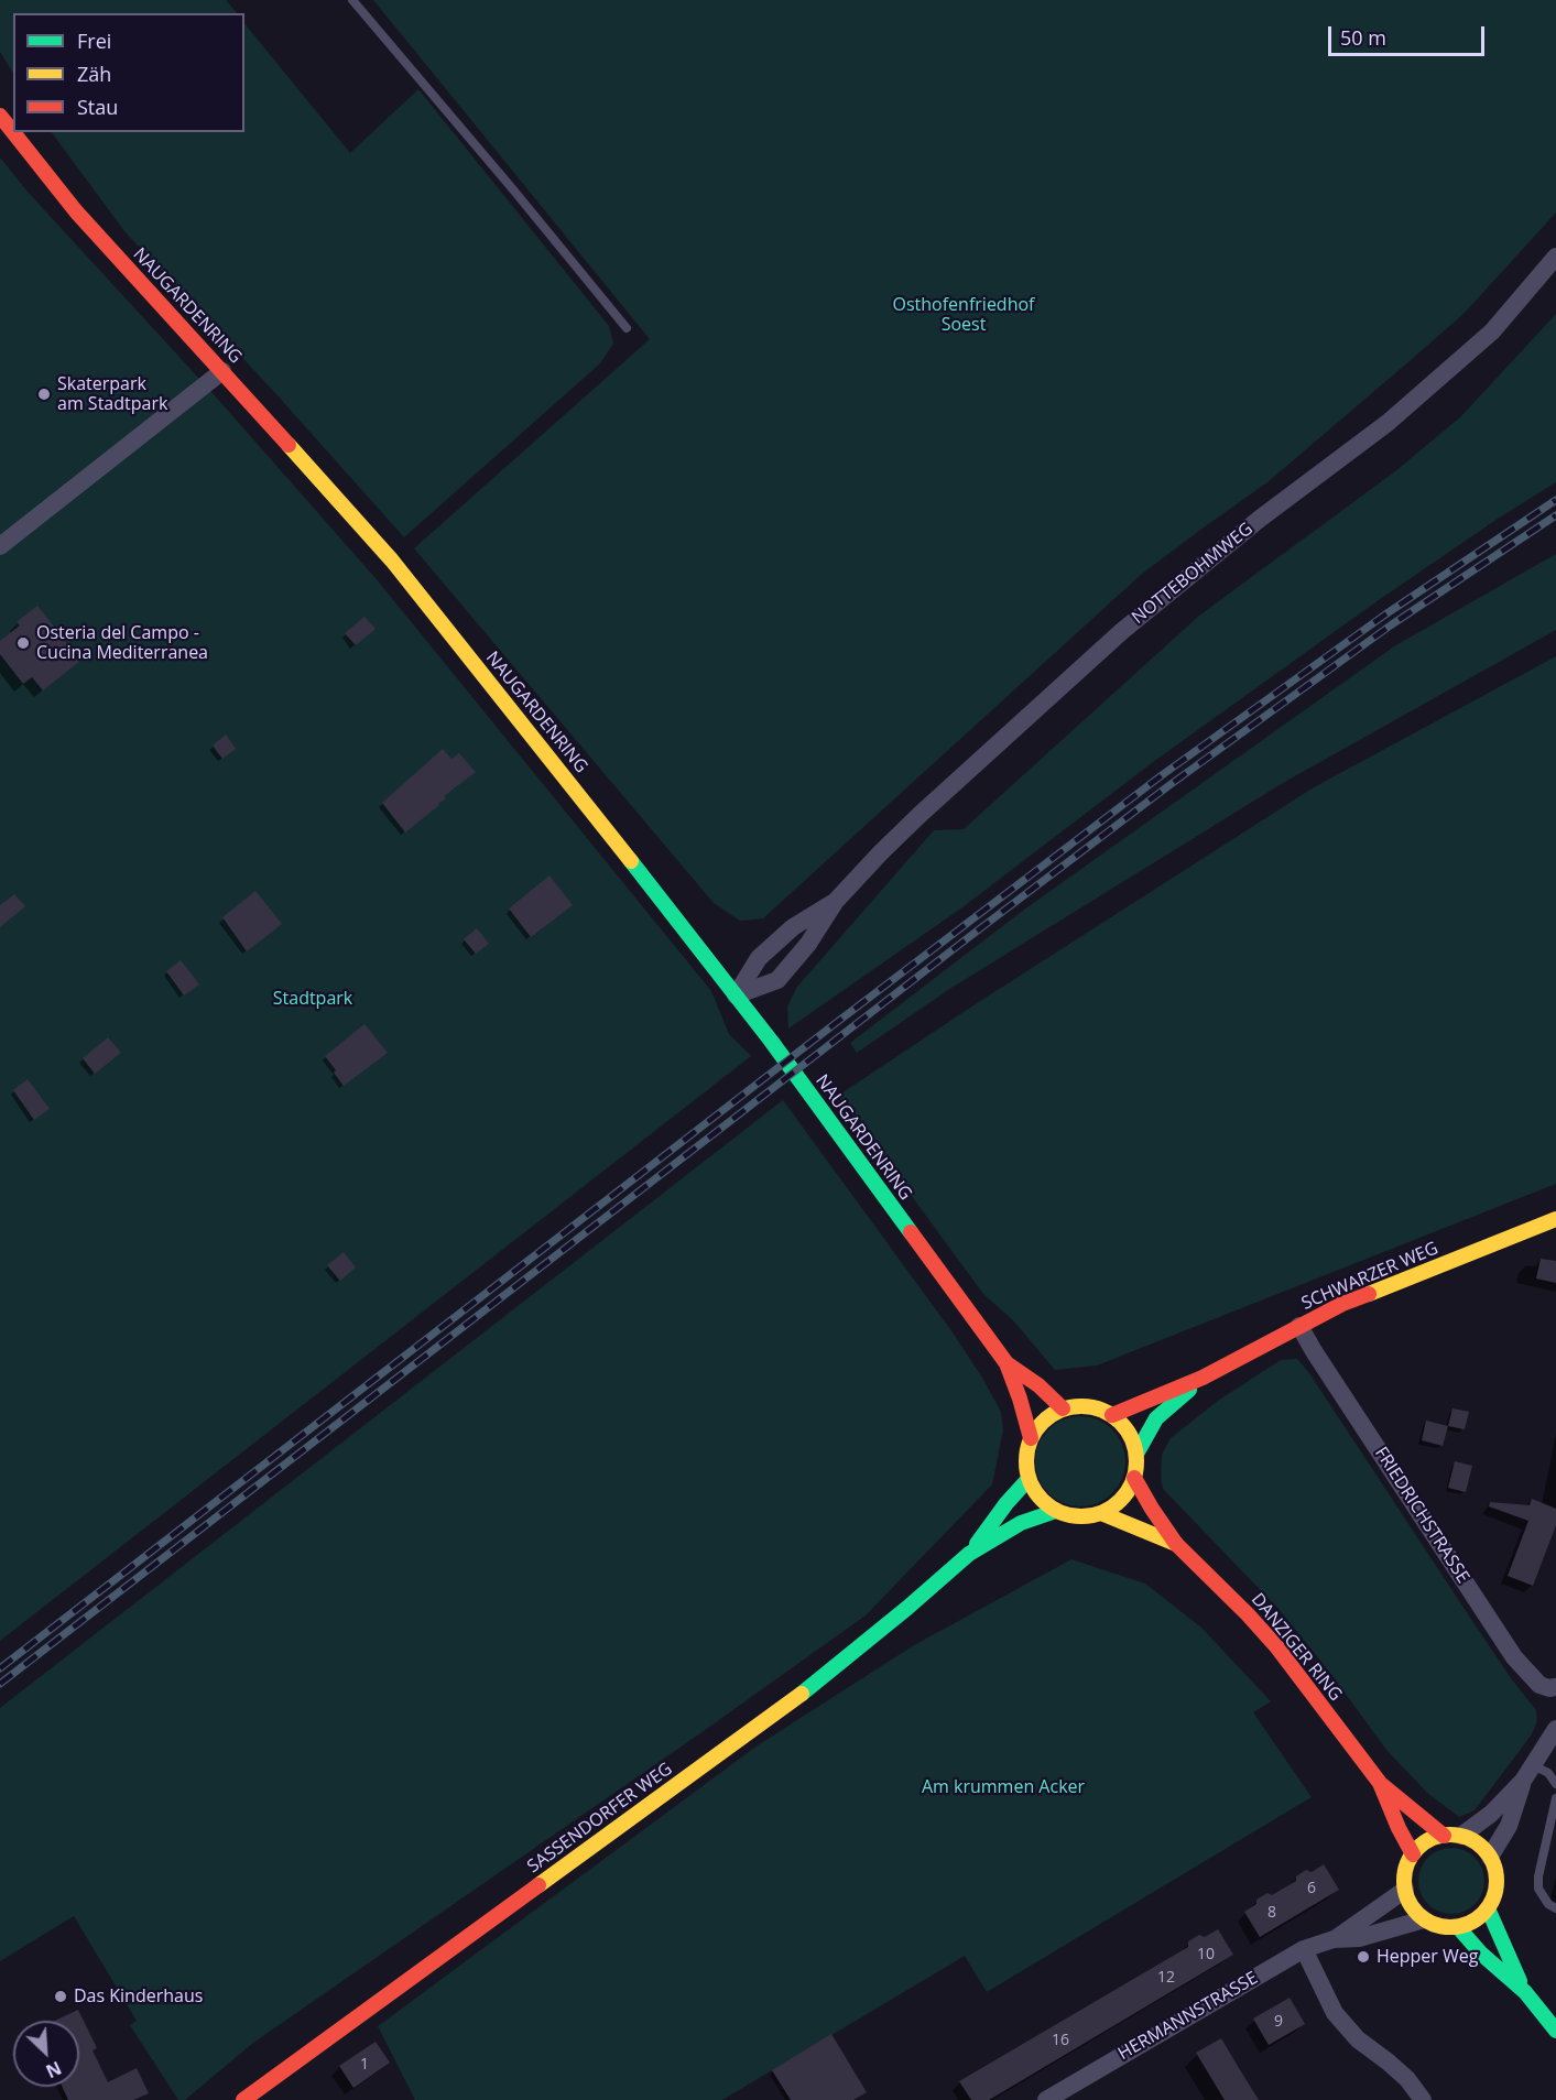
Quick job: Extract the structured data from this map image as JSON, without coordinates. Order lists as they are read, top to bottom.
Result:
{
  "streets": {
    "main road": [
      "NAUGARDENRING",
      "SCHWARZER WEG",
      "DANZIGER RING",
      "SASSENDORFER WEG"
    ],
    "street": ["NOTTEBOHMWEG", "FRIEDRICHSTRASSE", "HERMANNSTRASSE"]
  },
  "crossings": [
    ["NAUGARDENRING", "NOTTEBOHMWEG"],
    ["NAUGARDENRING", "SCHWARZER WEG"],
    ["NAUGARDENRING", "DANZIGER RING"],
    ["NAUGARDENRING", "SASSENDORFER WEG"],
    ["SCHWARZER WEG", "FRIEDRICHSTRASSE"],
    ["SCHWARZER WEG", "DANZIGER RING"],
    ["SCHWARZER WEG", "SASSENDORFER WEG"],
    ["DANZIGER RING", "SASSENDORFER WEG"],
    ["DANZIGER RING", "HERMANNSTRASSE"]
  ],
  "parks": ["Osthofenfriedhof Soest", "Stadtpark", "Am krummen Acker"],
  "places": [
    "Skaterpark am Stadtpark",
    "Osteria del Campo - Cucina Mediterranea",
    "Hepper Weg",
    "Das Kinderhaus"
  ],
  "house_numbers": [
    "6",
    "8",
    "10",
    "12",
    "9",
    "16",
    "1"
  ],
  "legend": ["Frei", "Zäh", "Stau"],
  "scale_bar": "50 m",
  "north": "bottom right"
}
